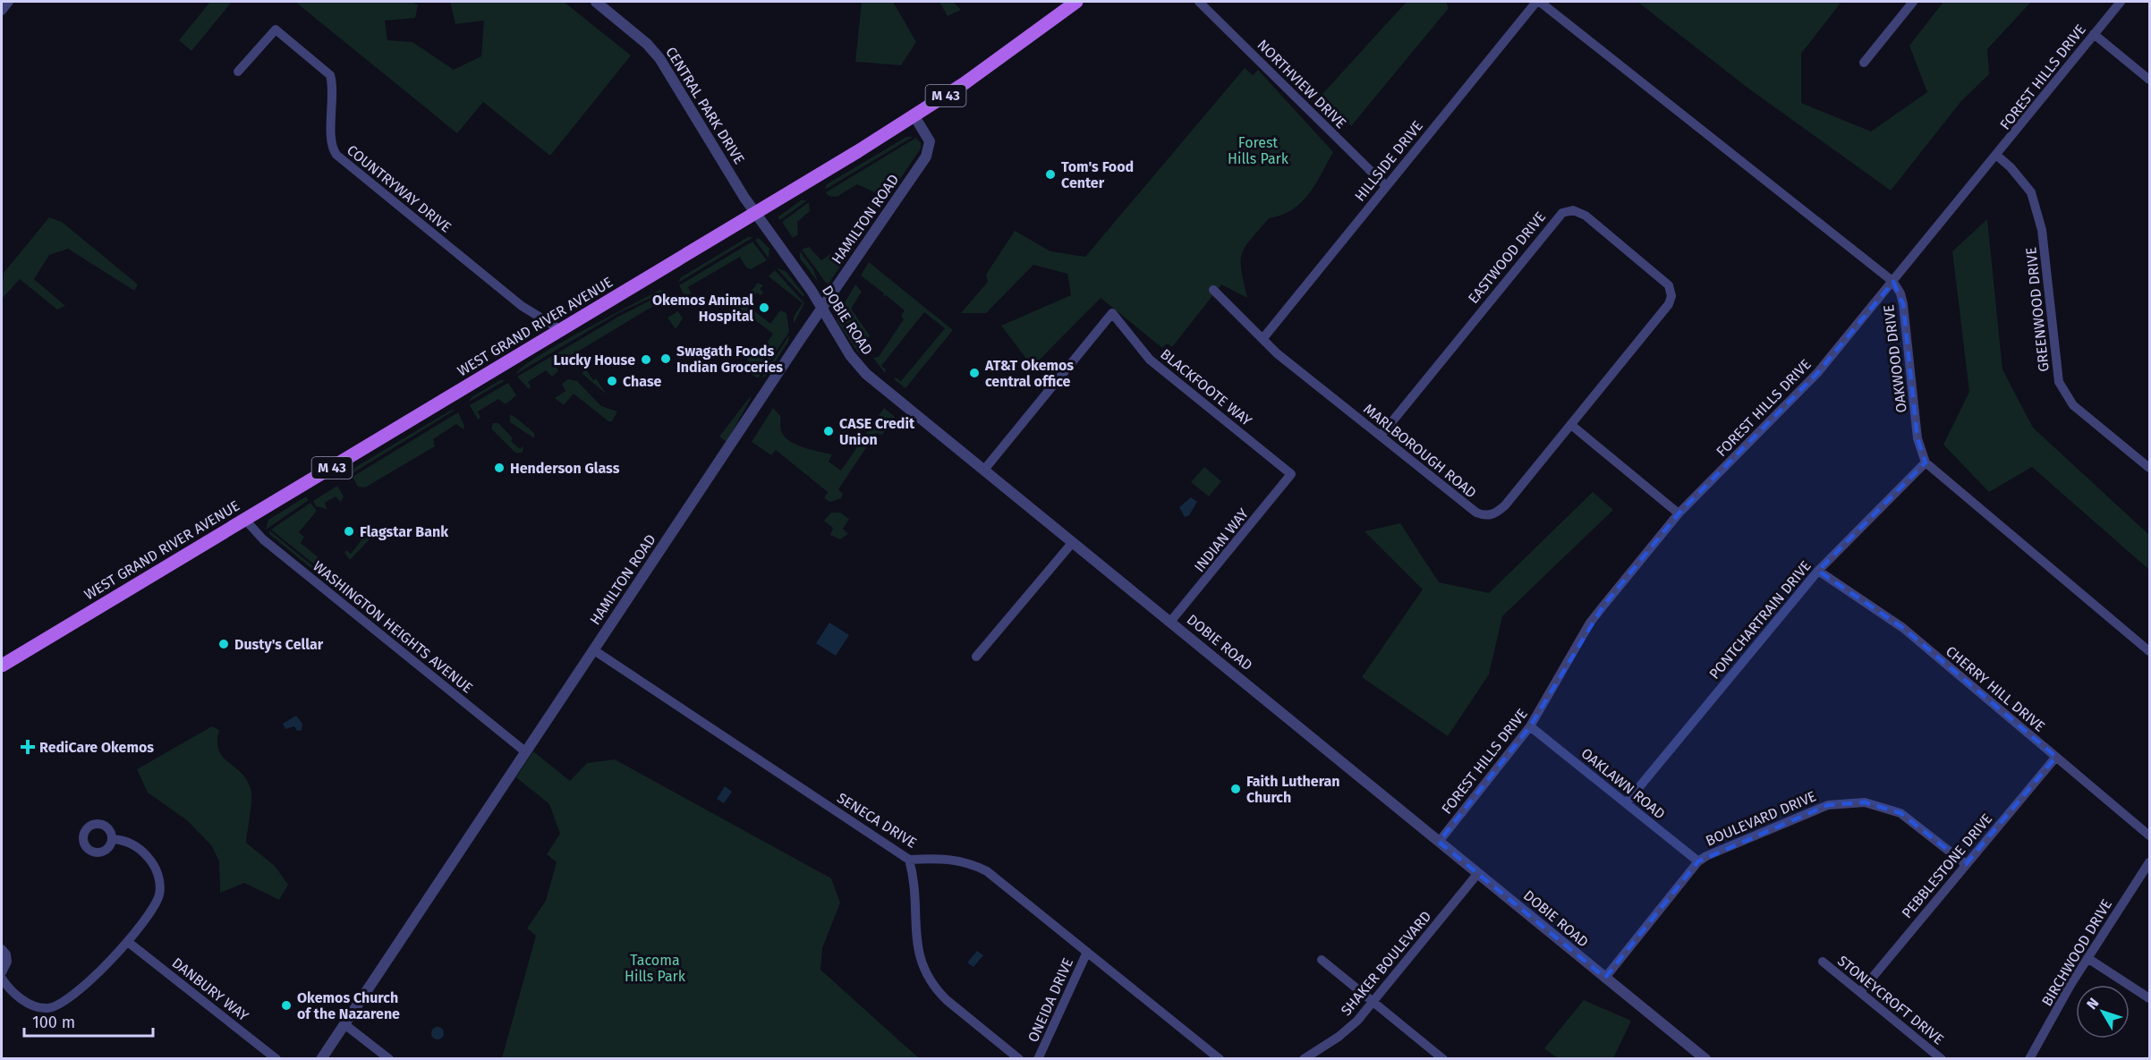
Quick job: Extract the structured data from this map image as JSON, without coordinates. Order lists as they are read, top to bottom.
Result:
{
  "streets": {
    "main road": ["M 43", "WEST GRAND RIVER AVENUE"],
    "street": [
      "FOREST HILLS DRIVE",
      "NORTHVIEW DRIVE",
      "CENTRAL PARK DRIVE",
      "HILLSIDE DRIVE",
      "COUNTRYWAY DRIVE",
      "HAMILTON ROAD",
      "EASTWOOD DRIVE",
      "GREENWOOD DRIVE",
      "DOBIE ROAD",
      "OAKWOOD DRIVE",
      "BLACKFOOTE WAY",
      "MARLBOROUGH ROAD",
      "INDIAN WAY",
      "PONTCHARTRAIN DRIVE",
      "WASHINGTON HEIGHTS AVENUE",
      "CHERRY HILL DRIVE",
      "OAKLAWN ROAD",
      "BOULEVARD DRIVE",
      "SENECA DRIVE",
      "PEBBLESTONE DRIVE",
      "BIRCHWOOD DRIVE",
      "SHAKER BOULEVARD",
      "DANBURY WAY",
      "ONEIDA DRIVE",
      "STONEYCROFT DRIVE"
    ]
  },
  "crossings": [
    ["FOREST HILLS DRIVE", "GREENWOOD DRIVE"],
    ["FOREST HILLS DRIVE", "DOBIE ROAD"],
    ["FOREST HILLS DRIVE", "OAKWOOD DRIVE"],
    ["FOREST HILLS DRIVE", "OAKLAWN ROAD"],
    ["NORTHVIEW DRIVE", "HILLSIDE DRIVE"],
    ["CENTRAL PARK DRIVE", "DOBIE ROAD"],
    ["CENTRAL PARK DRIVE", "WEST GRAND RIVER AVENUE"],
    ["HILLSIDE DRIVE", "OAKWOOD DRIVE"],
    ["HILLSIDE DRIVE", "MARLBOROUGH ROAD"],
    ["COUNTRYWAY DRIVE", "WEST GRAND RIVER AVENUE"],
    ["HAMILTON ROAD", "DOBIE ROAD"],
    ["HAMILTON ROAD", "WEST GRAND RIVER AVENUE"],
    ["HAMILTON ROAD", "WASHINGTON HEIGHTS AVENUE"],
    ["HAMILTON ROAD", "SENECA DRIVE"],
    ["EASTWOOD DRIVE", "MARLBOROUGH ROAD"],
    ["DOBIE ROAD", "WEST GRAND RIVER AVENUE"],
    ["DOBIE ROAD", "BLACKFOOTE WAY"],
    ["DOBIE ROAD", "INDIAN WAY"],
    ["DOBIE ROAD", "BOULEVARD DRIVE"],
    ["DOBIE ROAD", "SHAKER BOULEVARD"],
    ["WEST GRAND RIVER AVENUE", "WASHINGTON HEIGHTS AVENUE"],
    ["OAKWOOD DRIVE", "PONTCHARTRAIN DRIVE"],
    ["BLACKFOOTE WAY", "INDIAN WAY"],
    ["PONTCHARTRAIN DRIVE", "CHERRY HILL DRIVE"],
    ["PONTCHARTRAIN DRIVE", "OAKLAWN ROAD"],
    ["CHERRY HILL DRIVE", "PEBBLESTONE DRIVE"],
    ["OAKLAWN ROAD", "BOULEVARD DRIVE"],
    ["BOULEVARD DRIVE", "PEBBLESTONE DRIVE"],
    ["SENECA DRIVE", "ONEIDA DRIVE"],
    ["PEBBLESTONE DRIVE", "STONEYCROFT DRIVE"]
  ],
  "parks": ["Forest Hills Park", "Tacoma Hills Park"],
  "places": {
    "other": [
      "Tom's Food Center",
      "Okemos Animal Hospital",
      "Swagath Foods Indian Groceries",
      "Lucky House",
      "AT&T Okemos central office",
      "Chase",
      "CASE Credit Union",
      "Henderson Glass",
      "Flagstar Bank",
      "Dusty's Cellar",
      "Faith Lutheran Church",
      "Okemos Church of the Nazarene"
    ],
    "health": ["RediCare Okemos"]
  },
  "scale_bar": "100 m",
  "north": "top left"
}
